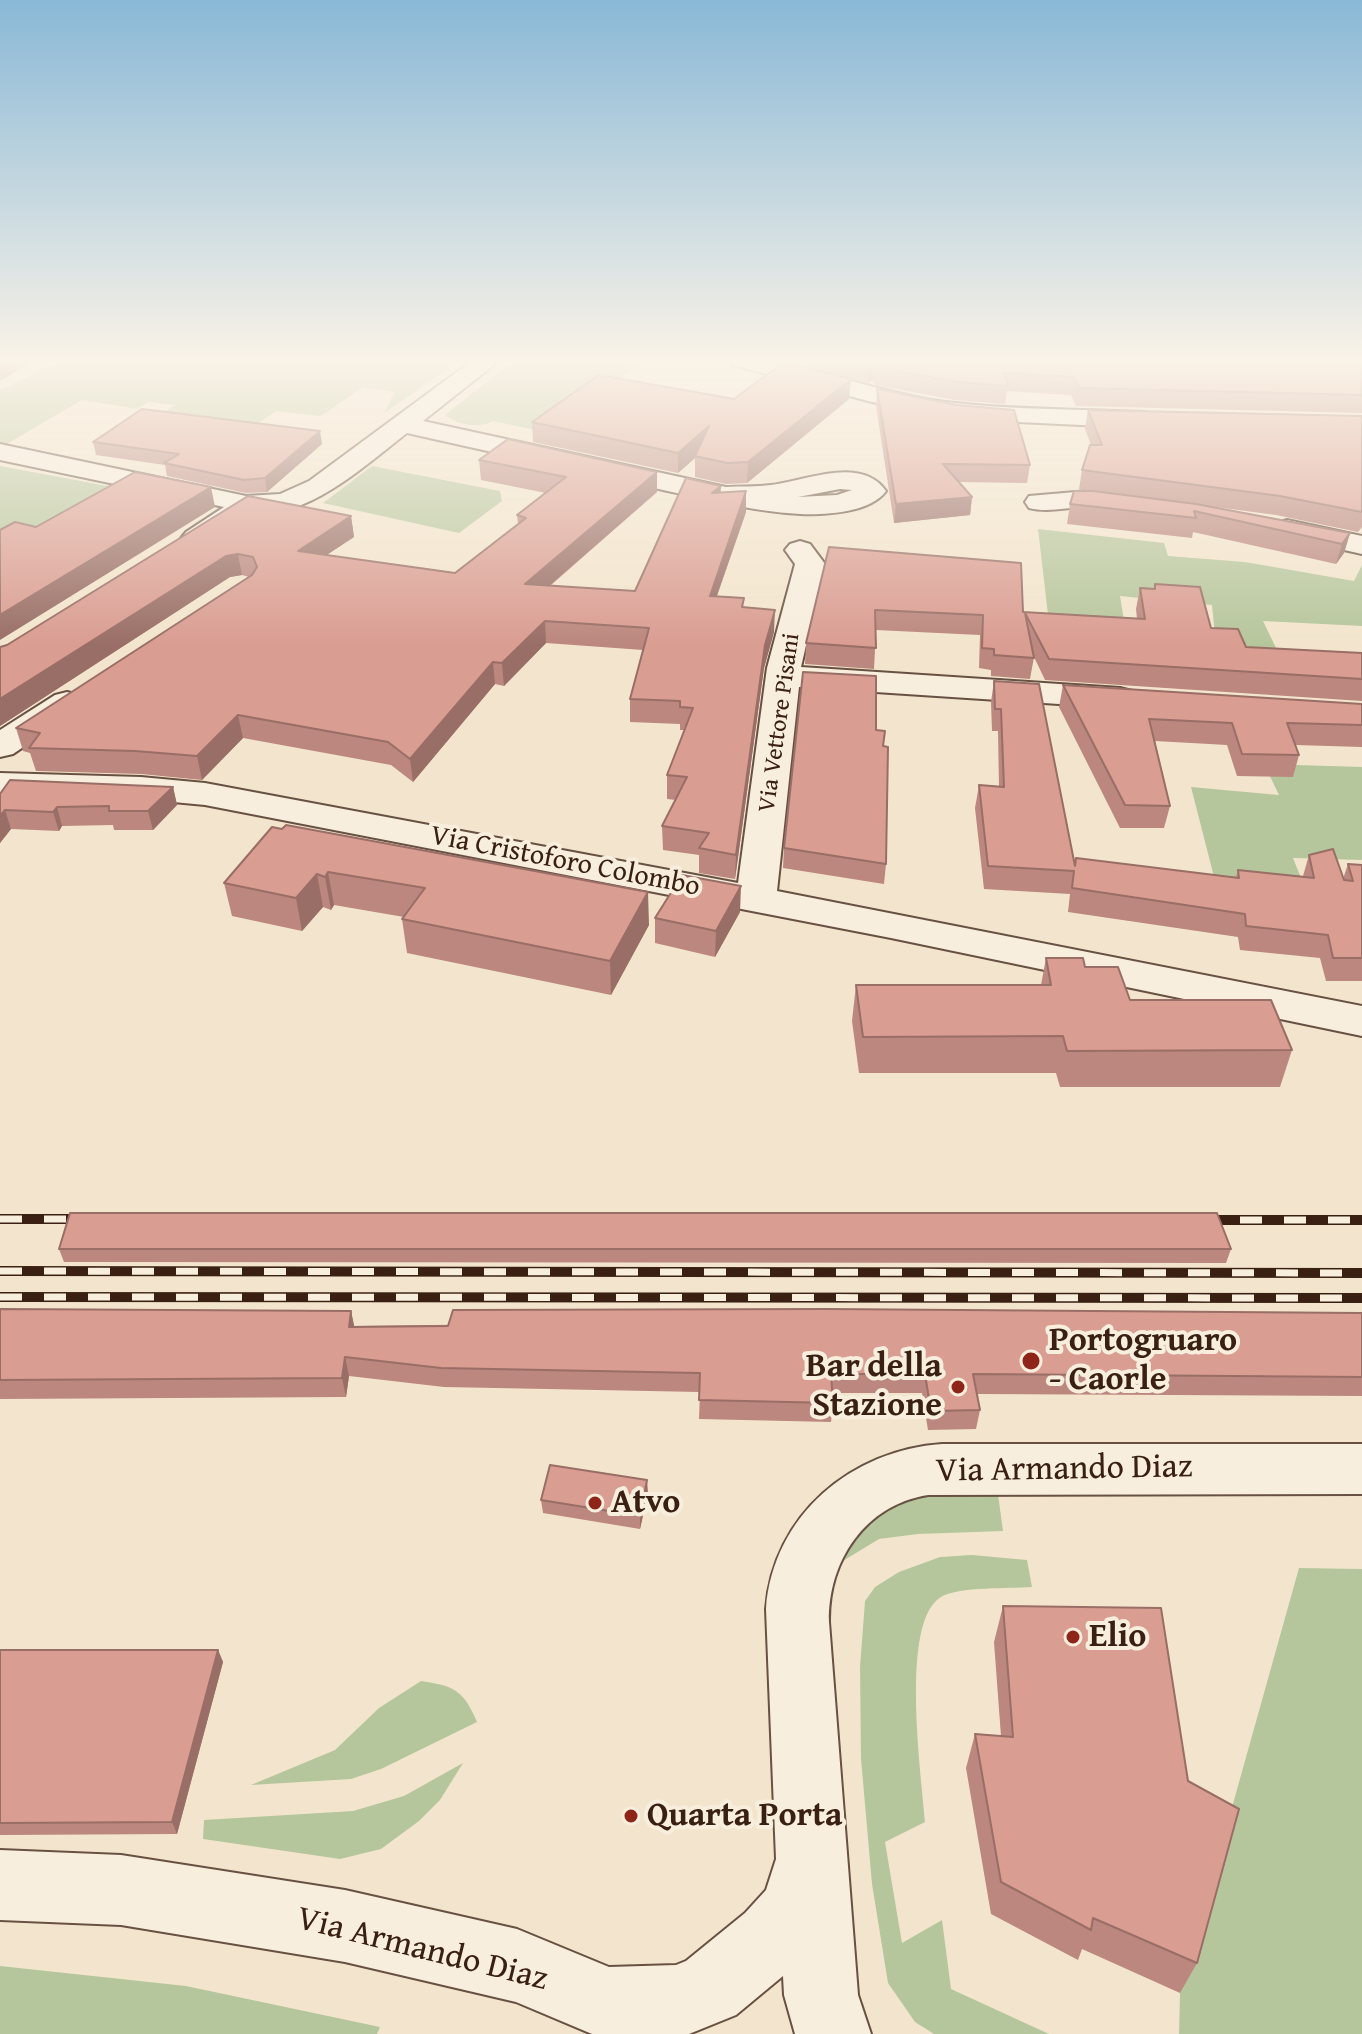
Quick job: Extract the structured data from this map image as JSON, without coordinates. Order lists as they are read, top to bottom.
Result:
{
  "streets": {
    "street": ["Via Vettore Pisani", "Via Cristoforo Colombo", "Via Armando Diaz"]
  },
  "crossings": [
    ["Via Vettore Pisani", "Via Cristoforo Colombo"]
  ],
  "places": [
    "Portogruaro - Caorle",
    "Bar della Stazione",
    "Atvo",
    "Elio",
    "Quarta Porta"
  ]
}
